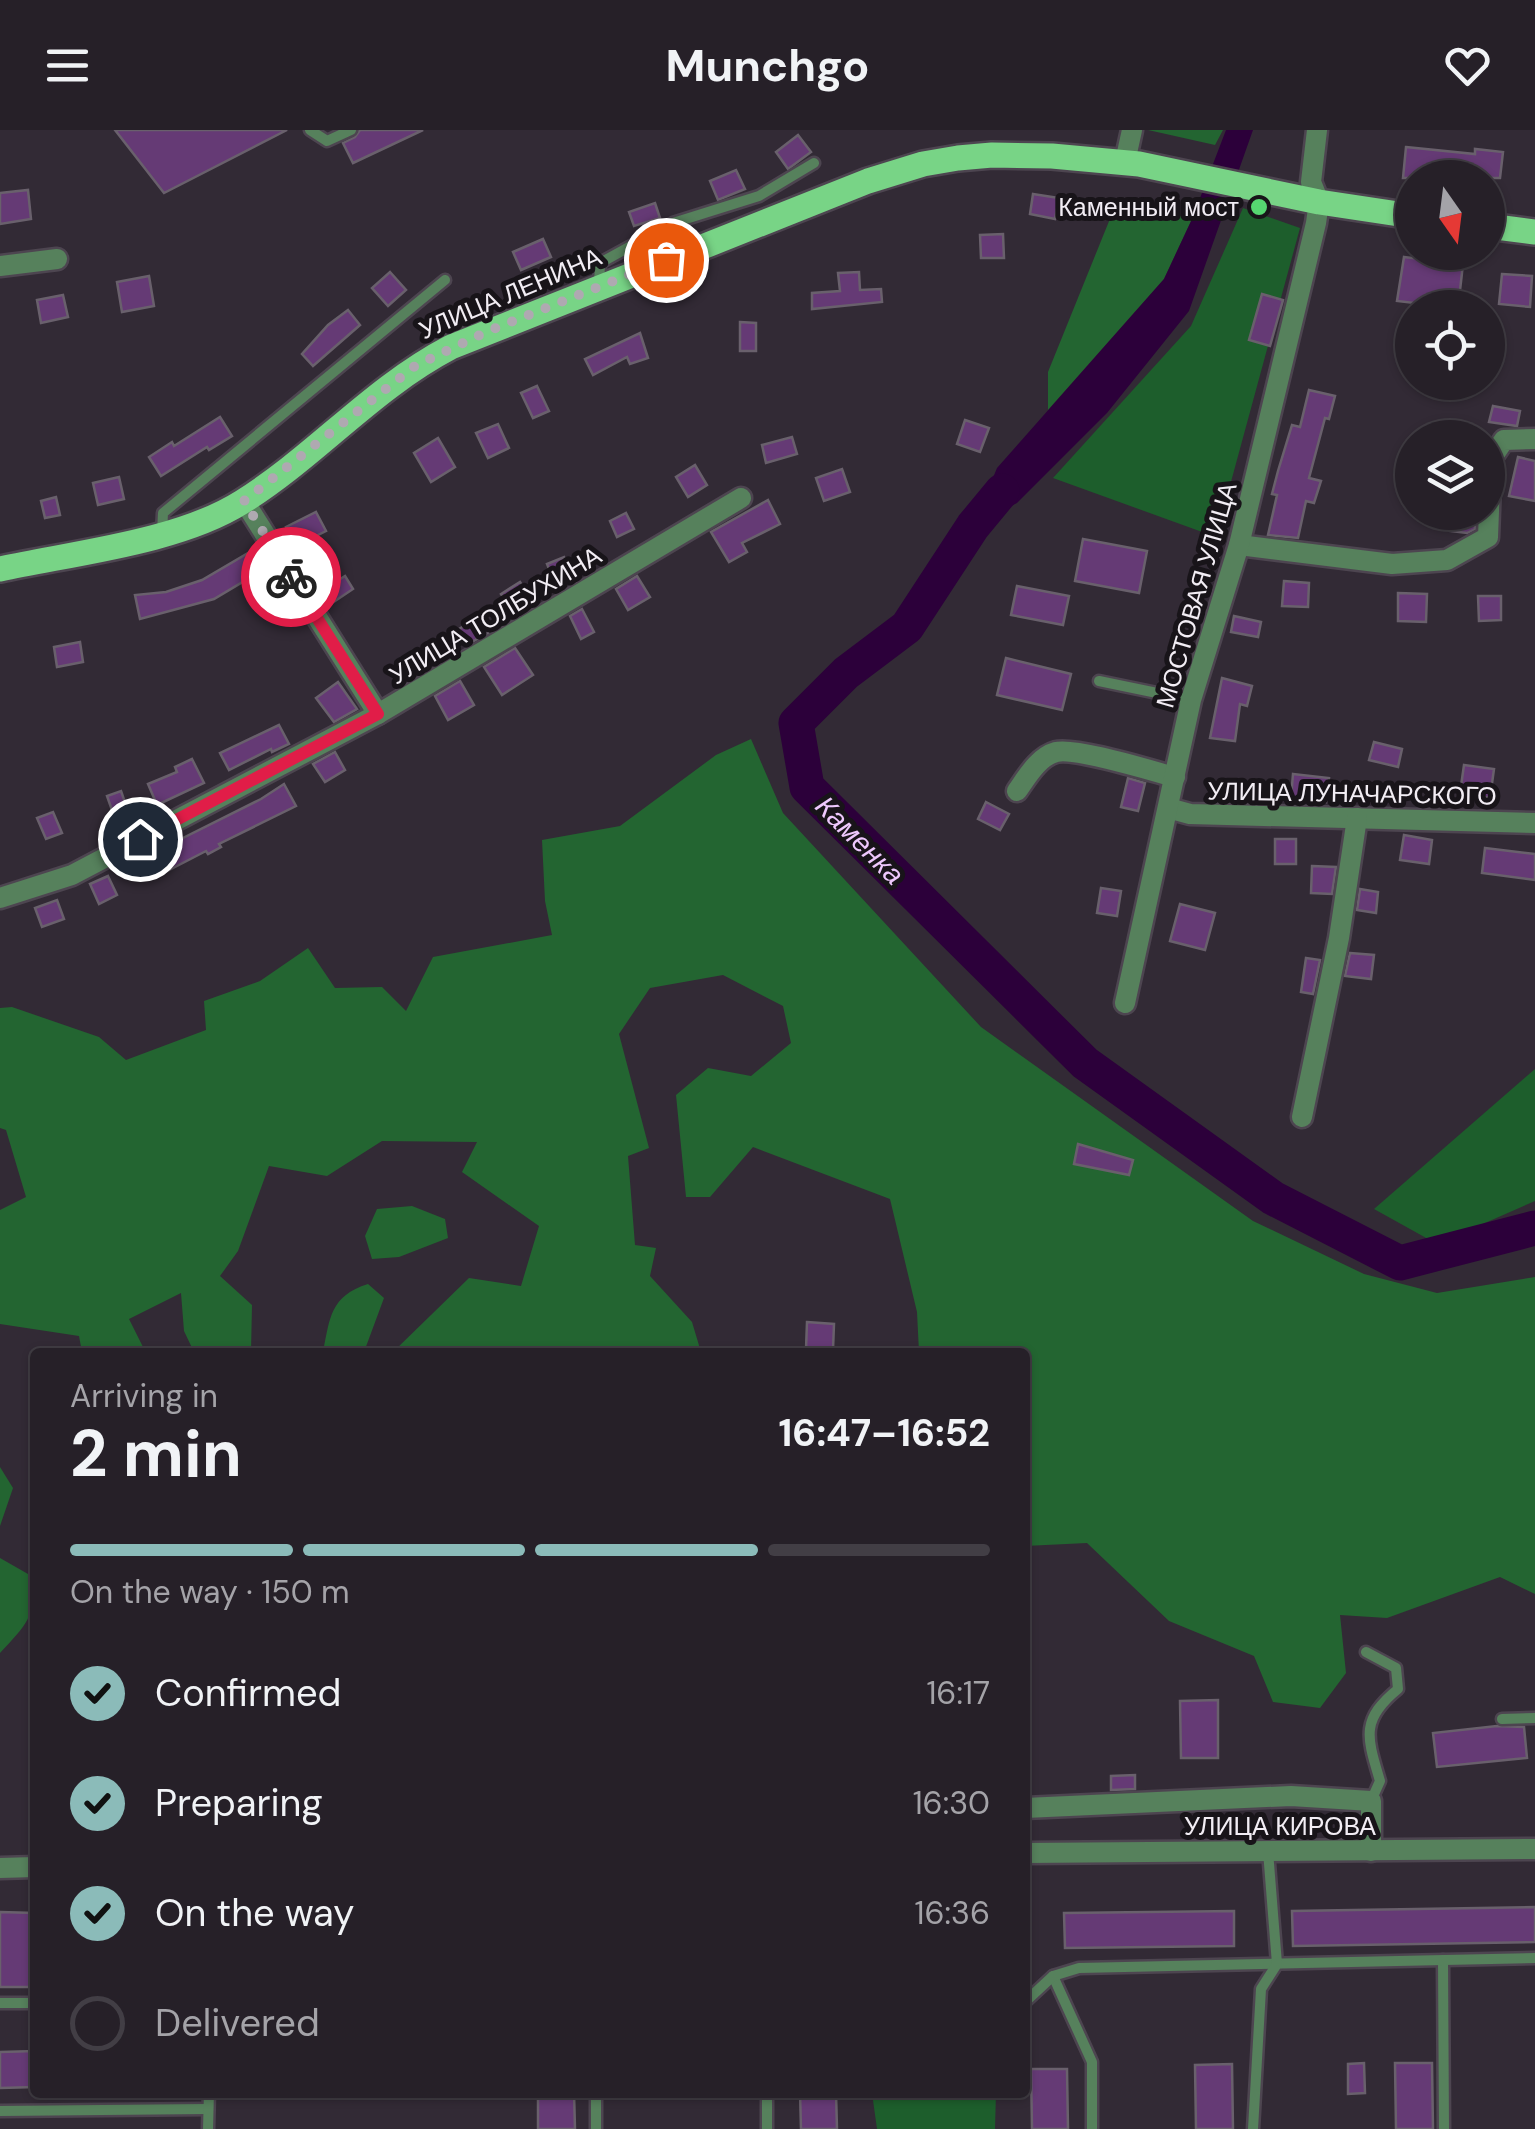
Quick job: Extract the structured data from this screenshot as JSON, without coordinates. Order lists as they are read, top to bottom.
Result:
{
  "streets": {
    "main road": ["УЛИЦА ЛЕНИНА"],
    "street": [
      "МОСТОВАЯ УЛИЦА",
      "УЛИЦА ТОЛБУХИНА",
      "УЛИЦА ЛУНАЧАРСКОГО",
      "УЛИЦА КИРОВА"
    ]
  },
  "crossings": [
    ["УЛИЦА ЛЕНИНА", "МОСТОВАЯ УЛИЦА"],
    ["МОСТОВАЯ УЛИЦА", "УЛИЦА ЛУНАЧАРСКОГО"]
  ],
  "water": ["Каменка"],
  "places": ["Каменный мост"],
  "north": "bottom",
  "page": {
    "header": "Munchgo",
    "heading": ["2 min", "Arriving in", "16:47–16:52"],
    "bar": "On the way · 150 m",
    "list": [
      ["Confirmed", "16:17"],
      ["Preparing", "16:30"],
      ["On the way", "16:36"],
      "Delivered"
    ]
  }
}
